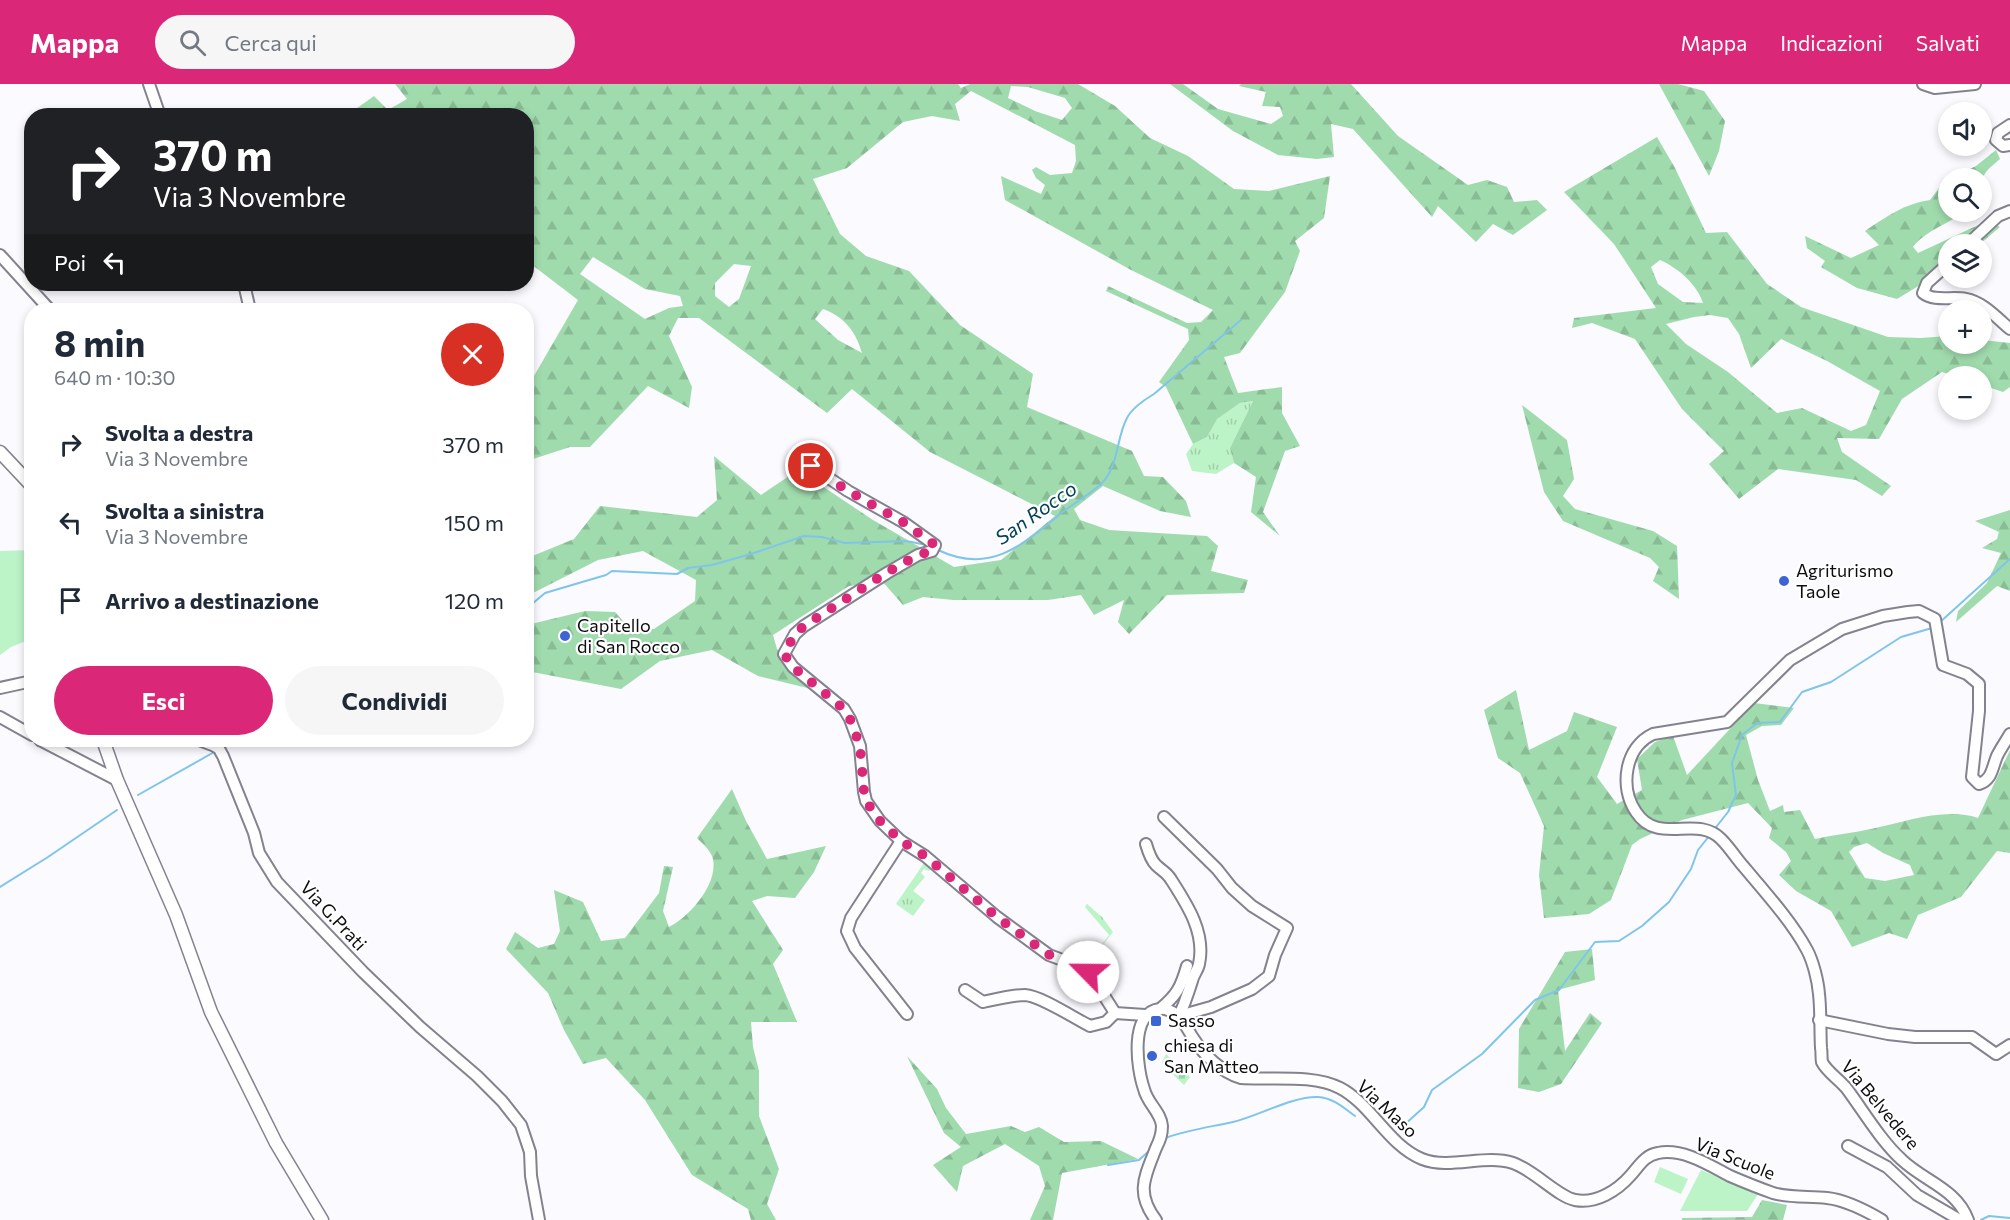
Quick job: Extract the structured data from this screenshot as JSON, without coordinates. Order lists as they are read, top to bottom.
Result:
{
  "streets": {
    "street": [
      "Via G.Prati",
      "Via Belvedere",
      "Via Maso",
      "Via Scuole"
    ]
  },
  "crossings": [
    ["Via Maso", "Via Scuole"]
  ],
  "water": ["San Rocco"],
  "places": {
    "other": ["Agriturismo Taole", "Capitello di San Rocco", "chiesa di San Matteo"],
    "transit": ["Sasso"]
  },
  "page": {
    "header": "Mappa",
    "search": "Cerca qui",
    "nav": ["Mappa", "Indicazioni", "Salvati"],
    "map_buttons": ["+", "−"],
    "turn": ["370 m", "Via 3 Novembre"],
    "then": "Poi",
    "heading": ["8 min", "640 m · 10:30"],
    "list": [
      {
        "name": "Svolta a destra",
        "note": "Via 3 Novembre",
        "value": "370 m"
      },
      {
        "name": "Svolta a sinistra",
        "note": "Via 3 Novembre",
        "value": "150 m"
      },
      {
        "name": "Arrivo a destinazione",
        "value": "120 m"
      }
    ],
    "buttons": ["Esci", "Condividi"]
  }
}
